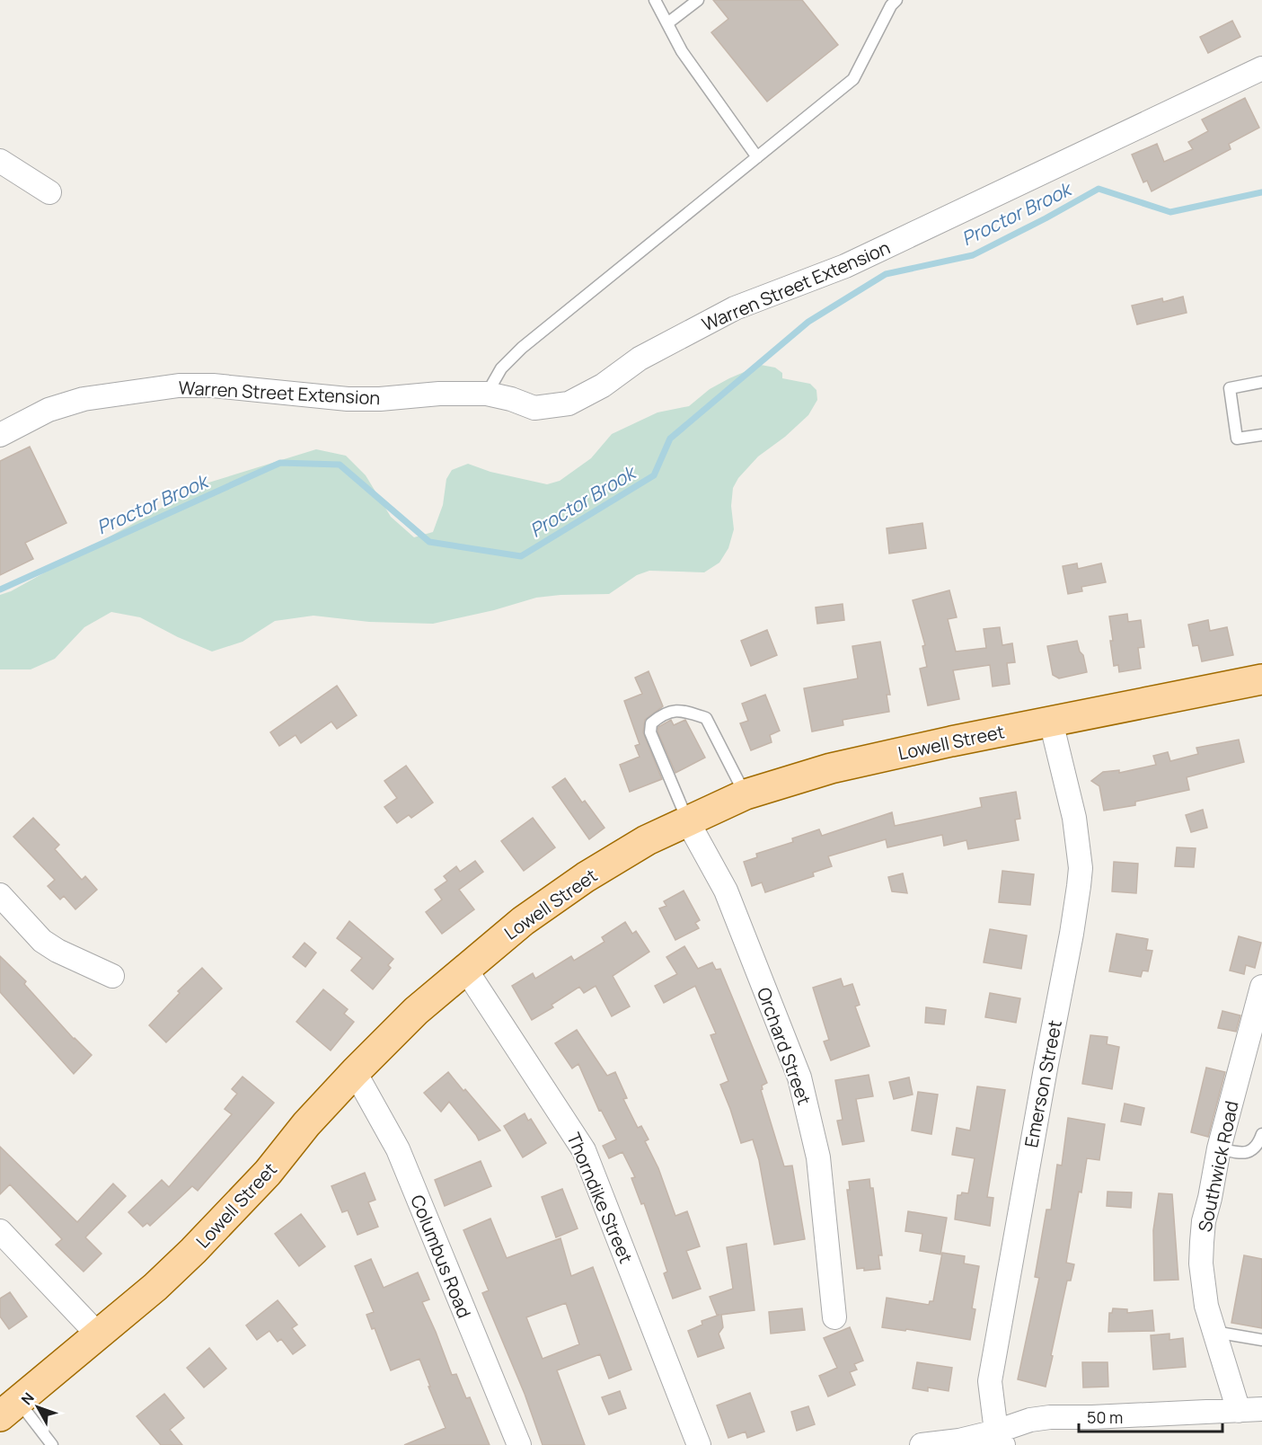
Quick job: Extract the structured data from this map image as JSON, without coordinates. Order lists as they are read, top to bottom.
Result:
{
  "streets": {
    "main road": ["Lowell Street"],
    "street": [
      "Warren Street Extension",
      "Orchard Street",
      "Emerson Street",
      "Southwick Road",
      "Thorndike Street",
      "Columbus Road"
    ]
  },
  "crossings": [
    ["Lowell Street", "Orchard Street"],
    ["Lowell Street", "Emerson Street"],
    ["Lowell Street", "Thorndike Street"],
    ["Lowell Street", "Columbus Road"]
  ],
  "water": ["Proctor Brook"],
  "scale_bar": "50 m",
  "north": "top left"
}
